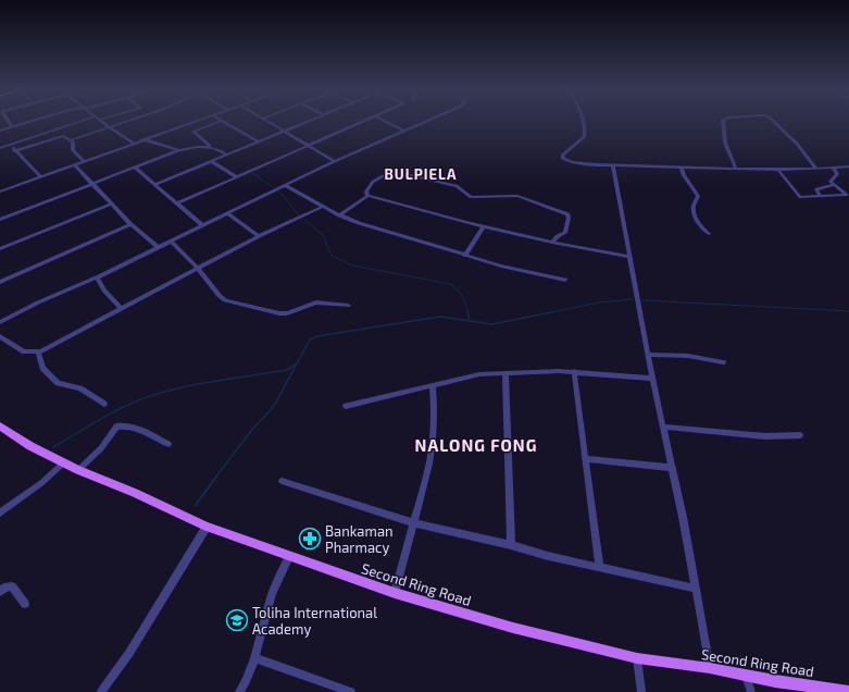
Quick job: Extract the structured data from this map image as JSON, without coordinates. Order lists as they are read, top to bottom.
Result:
{
  "streets": {
    "main road": ["Second Ring Road"]
  },
  "districts": ["BULPIELA", "NALONG FONG"],
  "places": {
    "pharmacy": ["Bankaman Pharmacy"],
    "school or university": ["Toliha International Academy"]
  }
}
